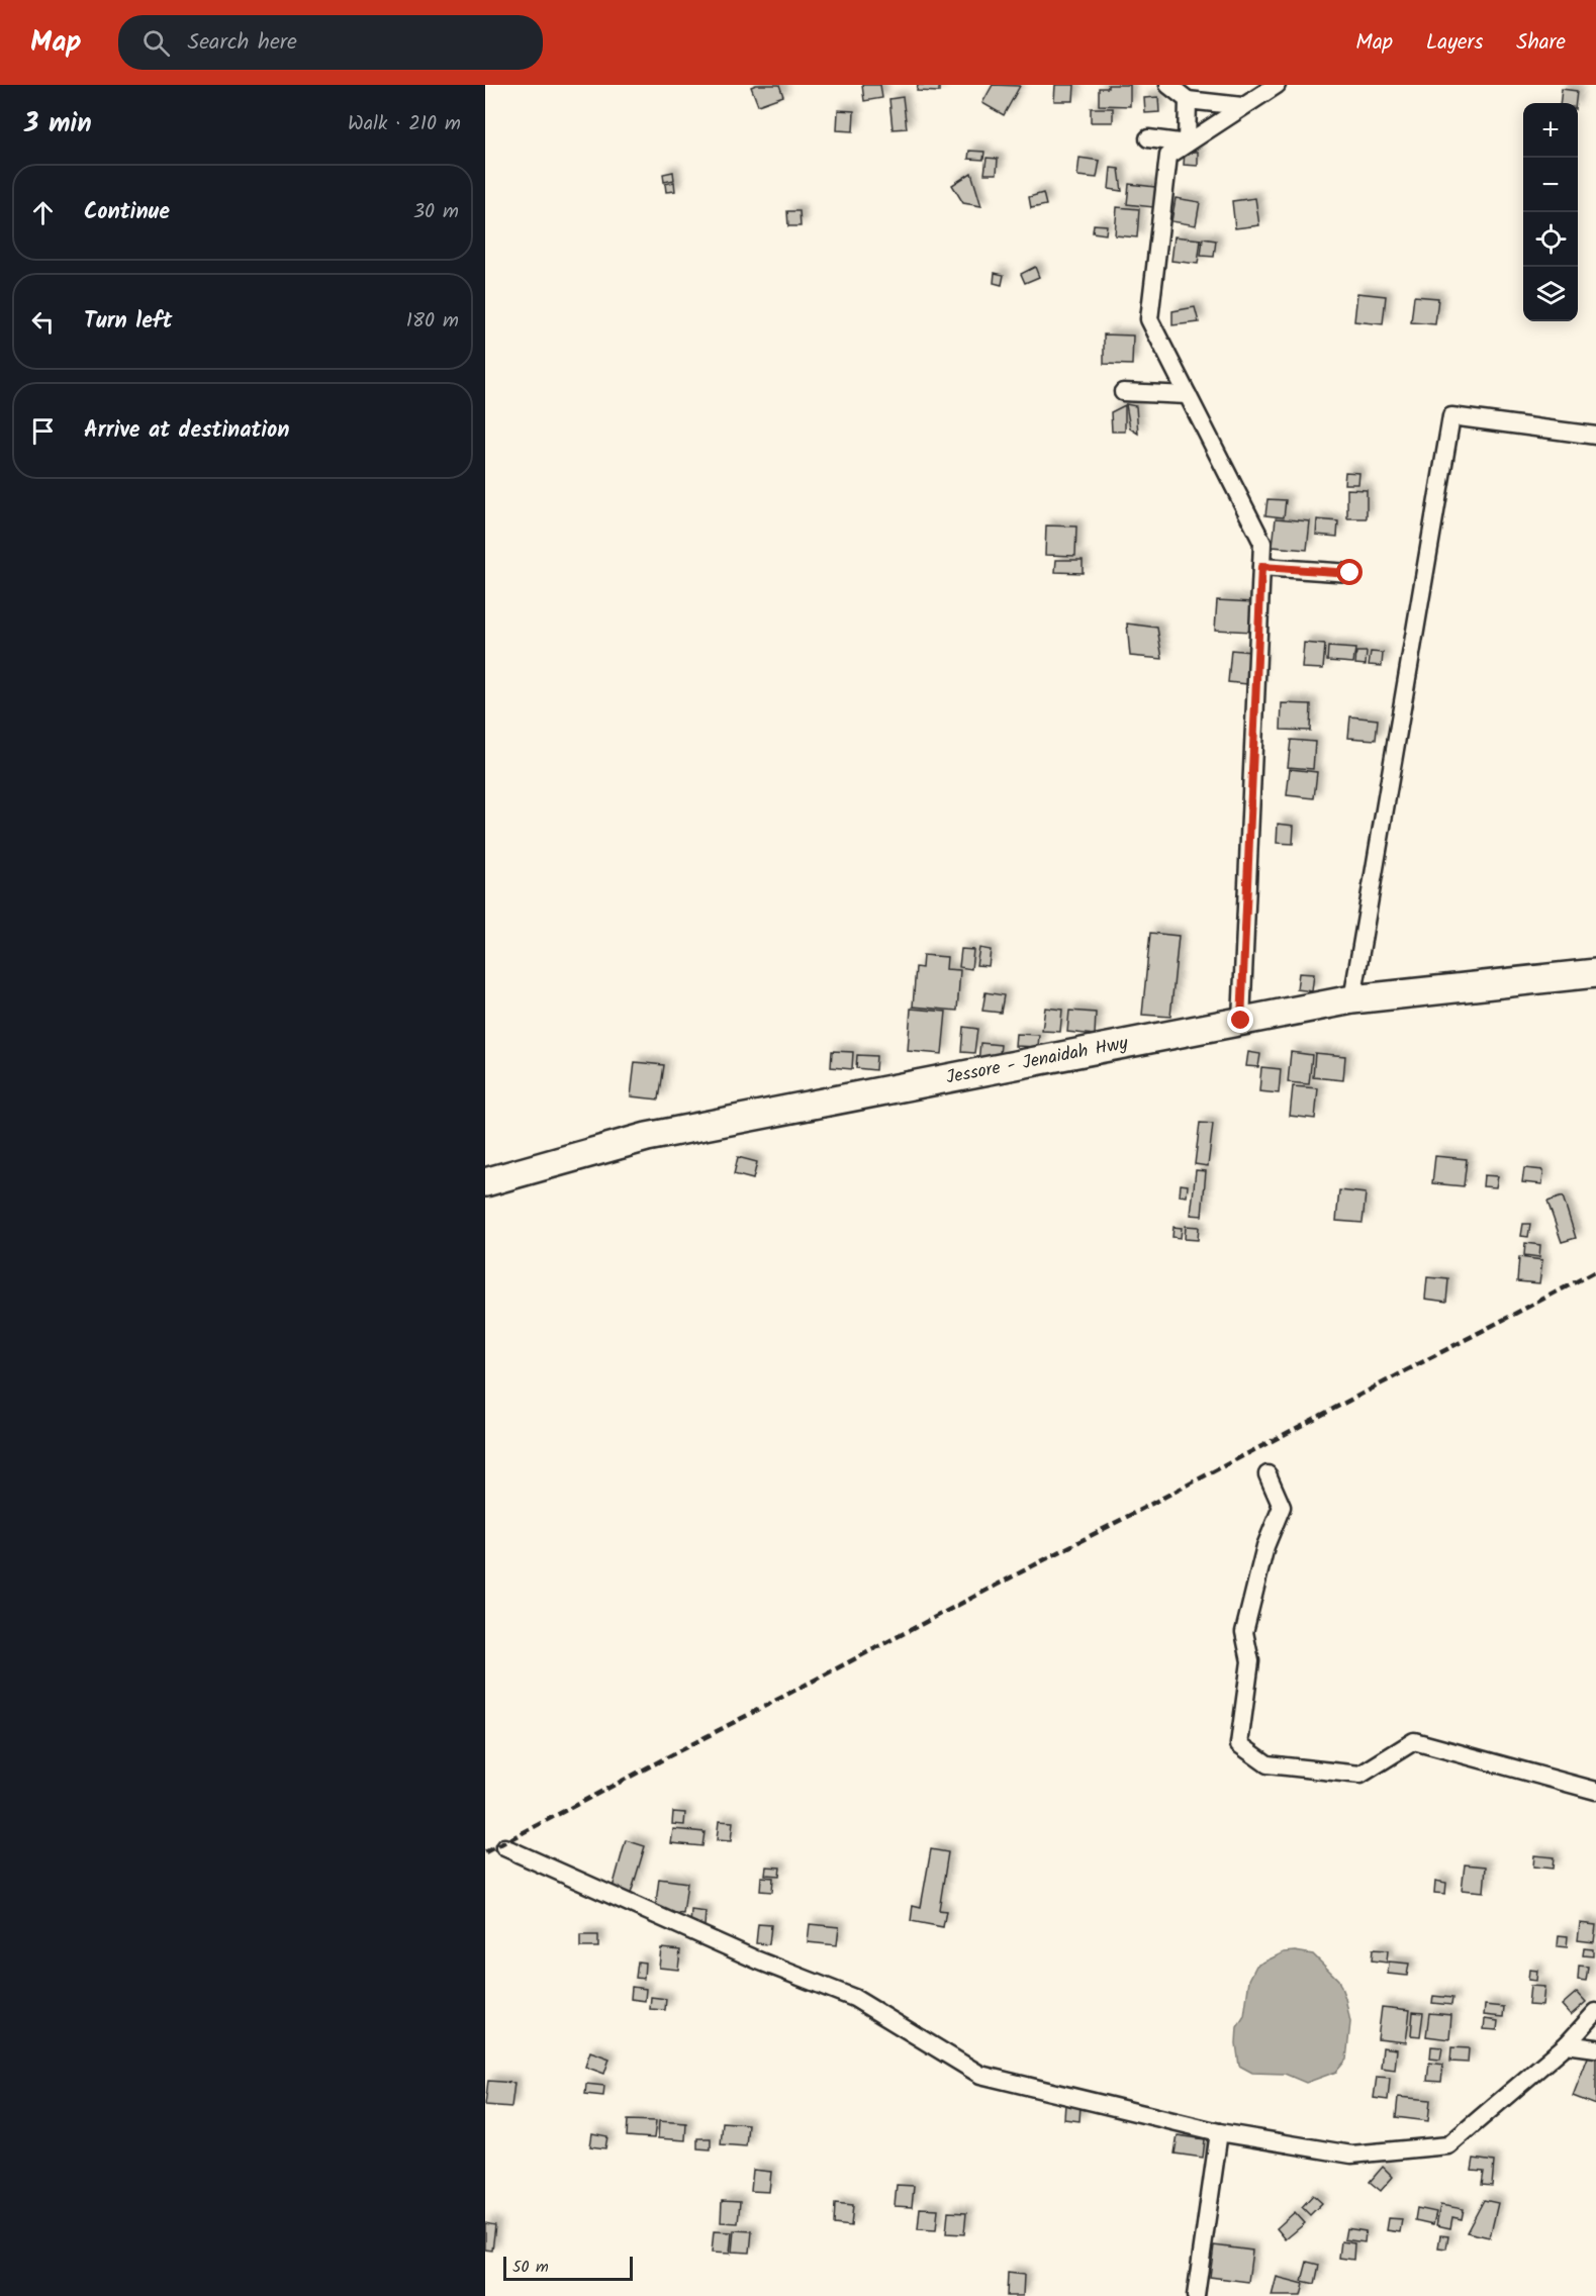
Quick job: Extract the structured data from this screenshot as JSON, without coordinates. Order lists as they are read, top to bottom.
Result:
{
  "streets": {
    "highway": ["Jessore - Jenaidah Hwy"]
  },
  "scale_bar": "50 m",
  "page": {
    "header": "Map",
    "search": "Search here",
    "nav": ["Map", "Layers", "Share"],
    "heading": ["3 min", "Walk · 210 m"],
    "map_buttons": ["+", "−"],
    "list": [
      ["Continue", "30 m"],
      ["Turn left", "180 m"],
      "Arrive at destination"
    ],
    "scale": "50 m"
  }
}
